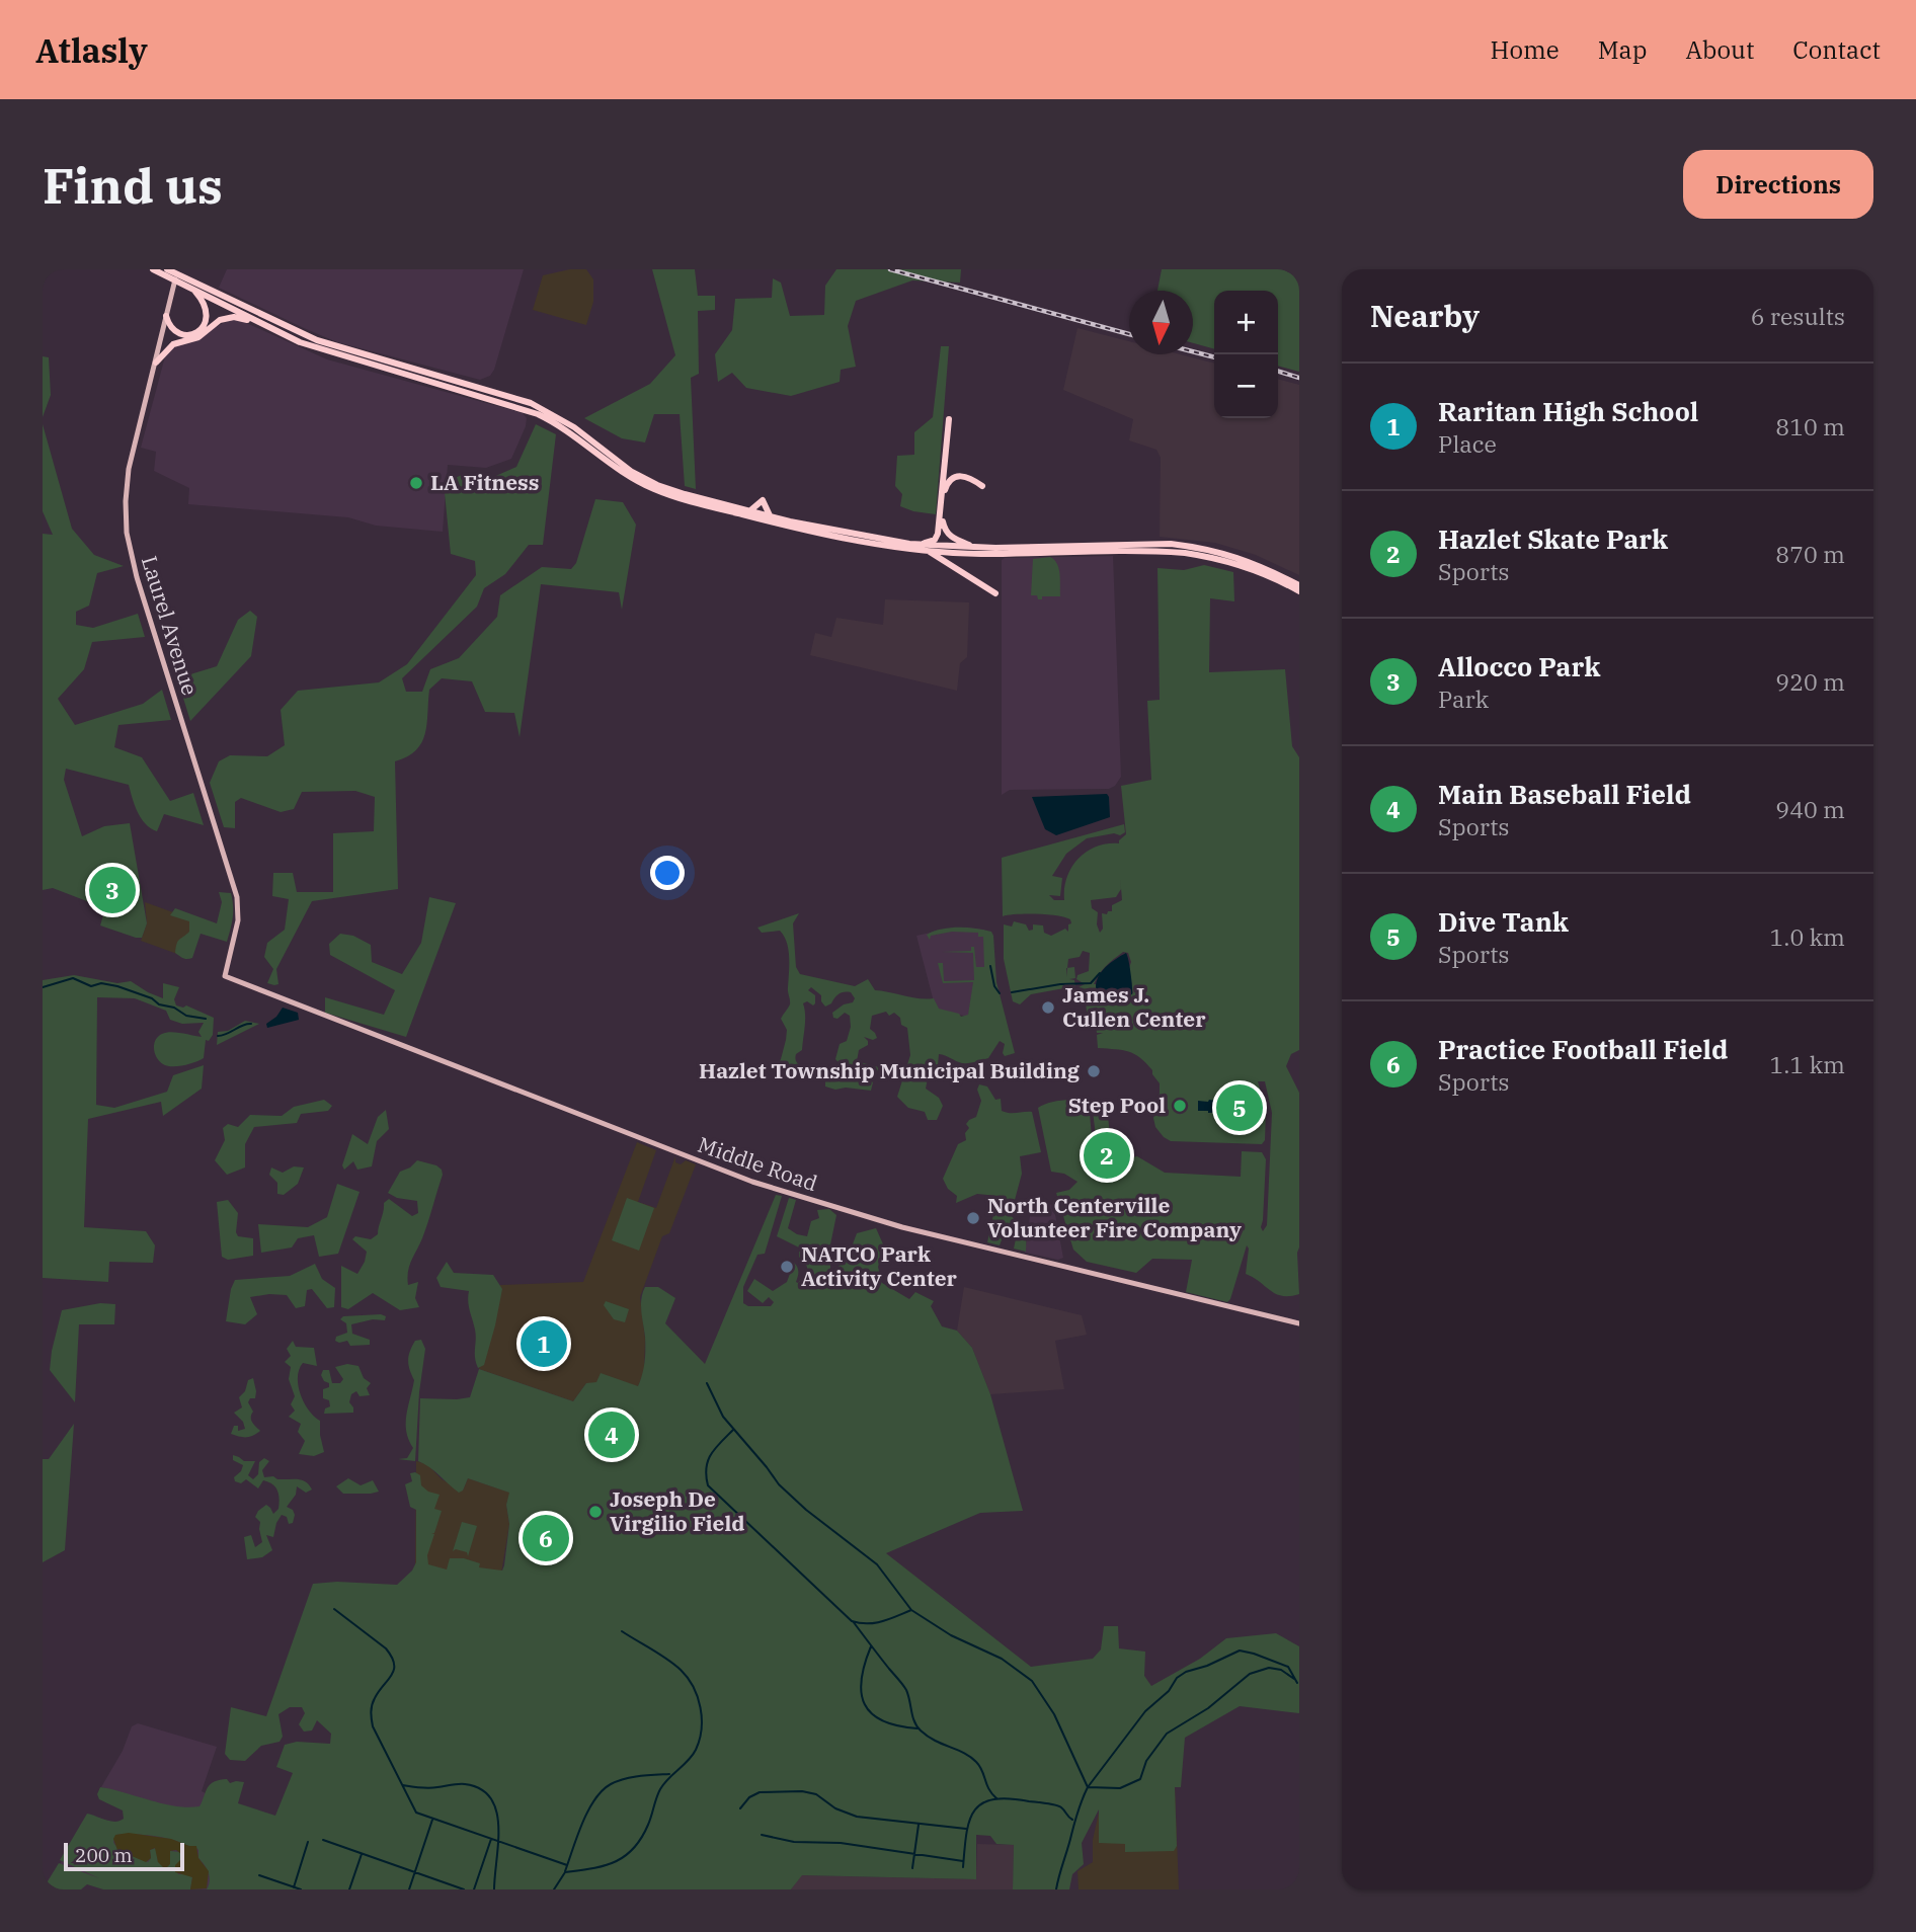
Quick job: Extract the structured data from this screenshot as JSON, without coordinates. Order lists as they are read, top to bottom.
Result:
{
  "streets": {
    "main road": ["Laurel Avenue", "Middle Road"]
  },
  "crossings": [
    ["Laurel Avenue", "Middle Road"]
  ],
  "places": [
    "LA Fitness",
    "James J. Cullen Center",
    "Hazlet Township Municipal Building",
    "Step Pool",
    "North Centerville Volunteer Fire Company",
    "NATCO Park Activity Center",
    "Joseph De Virgilio Field"
  ],
  "scale_bar": "200 m",
  "north": "bottom",
  "page": {
    "header": "Atlasly",
    "nav": [
      "Home",
      "Map",
      "About",
      "Contact"
    ],
    "buttons": "Directions",
    "title": "Find us",
    "heading": ["Nearby", "6 results"],
    "map_buttons": ["+", "−"],
    "list": [
      {
        "mark": "1",
        "name": "Raritan High School",
        "note": "Place",
        "value": "810 m"
      },
      {
        "mark": "2",
        "name": "Hazlet Skate Park",
        "note": "Sports",
        "value": "870 m"
      },
      {
        "mark": "3",
        "name": "Allocco Park",
        "note": "Park",
        "value": "920 m"
      },
      {
        "mark": "4",
        "name": "Main Baseball Field",
        "note": "Sports",
        "value": "940 m"
      },
      {
        "mark": "5",
        "name": "Dive Tank",
        "note": "Sports",
        "value": "1.0 km"
      },
      {
        "mark": "6",
        "name": "Practice Football Field",
        "note": "Sports",
        "value": "1.1 km"
      }
    ],
    "pins": [
      "3",
      "5",
      "2",
      "1",
      "4",
      "6"
    ],
    "scale": "200 m"
  }
}
